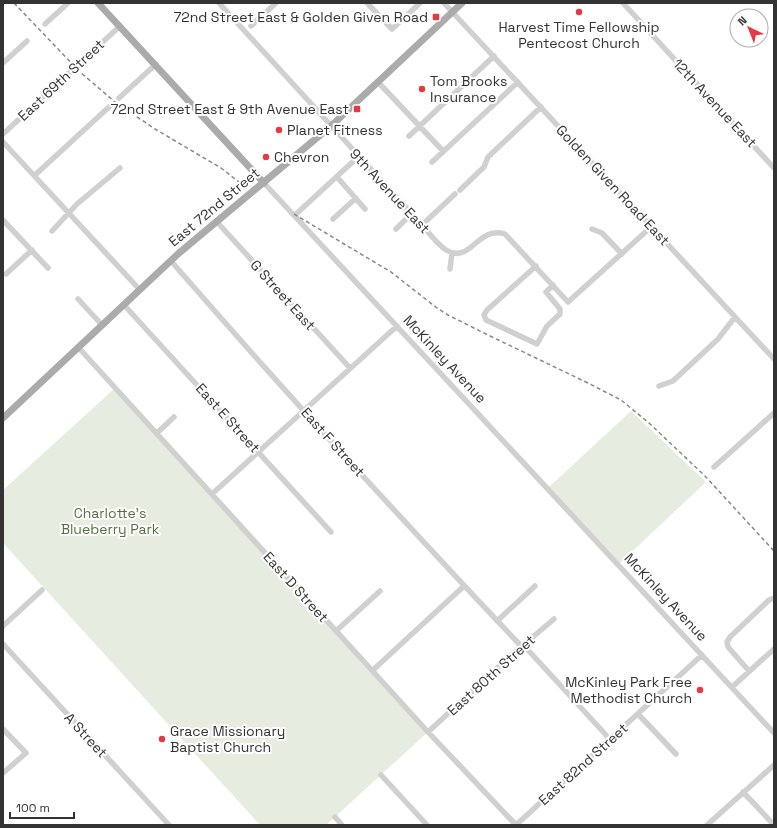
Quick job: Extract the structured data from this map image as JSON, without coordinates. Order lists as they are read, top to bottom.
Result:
{
  "streets": {
    "main road": ["East 72nd Street", "McKinley Avenue"],
    "street": [
      "East 69th Street",
      "12th Avenue East",
      "Golden Given Road East",
      "9th Avenue East",
      "G Street East",
      "East E Street",
      "East F Street",
      "East D Street",
      "East 80th Street",
      "A Street",
      "East 82nd Street"
    ]
  },
  "crossings": [
    ["East 69th Street", "McKinley Avenue"],
    ["Golden Given Road East", "East 72nd Street"],
    ["9th Avenue East", "East 72nd Street"],
    ["East 72nd Street", "G Street East"],
    ["East 72nd Street", "McKinley Avenue"],
    ["East 72nd Street", "East E Street"],
    ["East 72nd Street", "East F Street"],
    ["East 72nd Street", "East D Street"],
    ["McKinley Avenue", "East 82nd Street"],
    ["East F Street", "East 80th Street"],
    ["East F Street", "East 82nd Street"],
    ["East D Street", "East 80th Street"],
    ["East D Street", "East 82nd Street"]
  ],
  "parks": ["Charlotte's Blueberry Park"],
  "places": {
    "other": [
      "Harvest Time Fellowship Pentecost Church",
      "Tom Brooks Insurance",
      "Planet Fitness",
      "Chevron",
      "McKinley Park Free Methodist Church",
      "Grace Missionary Baptist Church"
    ],
    "transit": ["72nd Street East & Golden Given Road", "72nd Street East & 9th Avenue East"]
  },
  "scale_bar": "100 m",
  "north": "top left"
}
